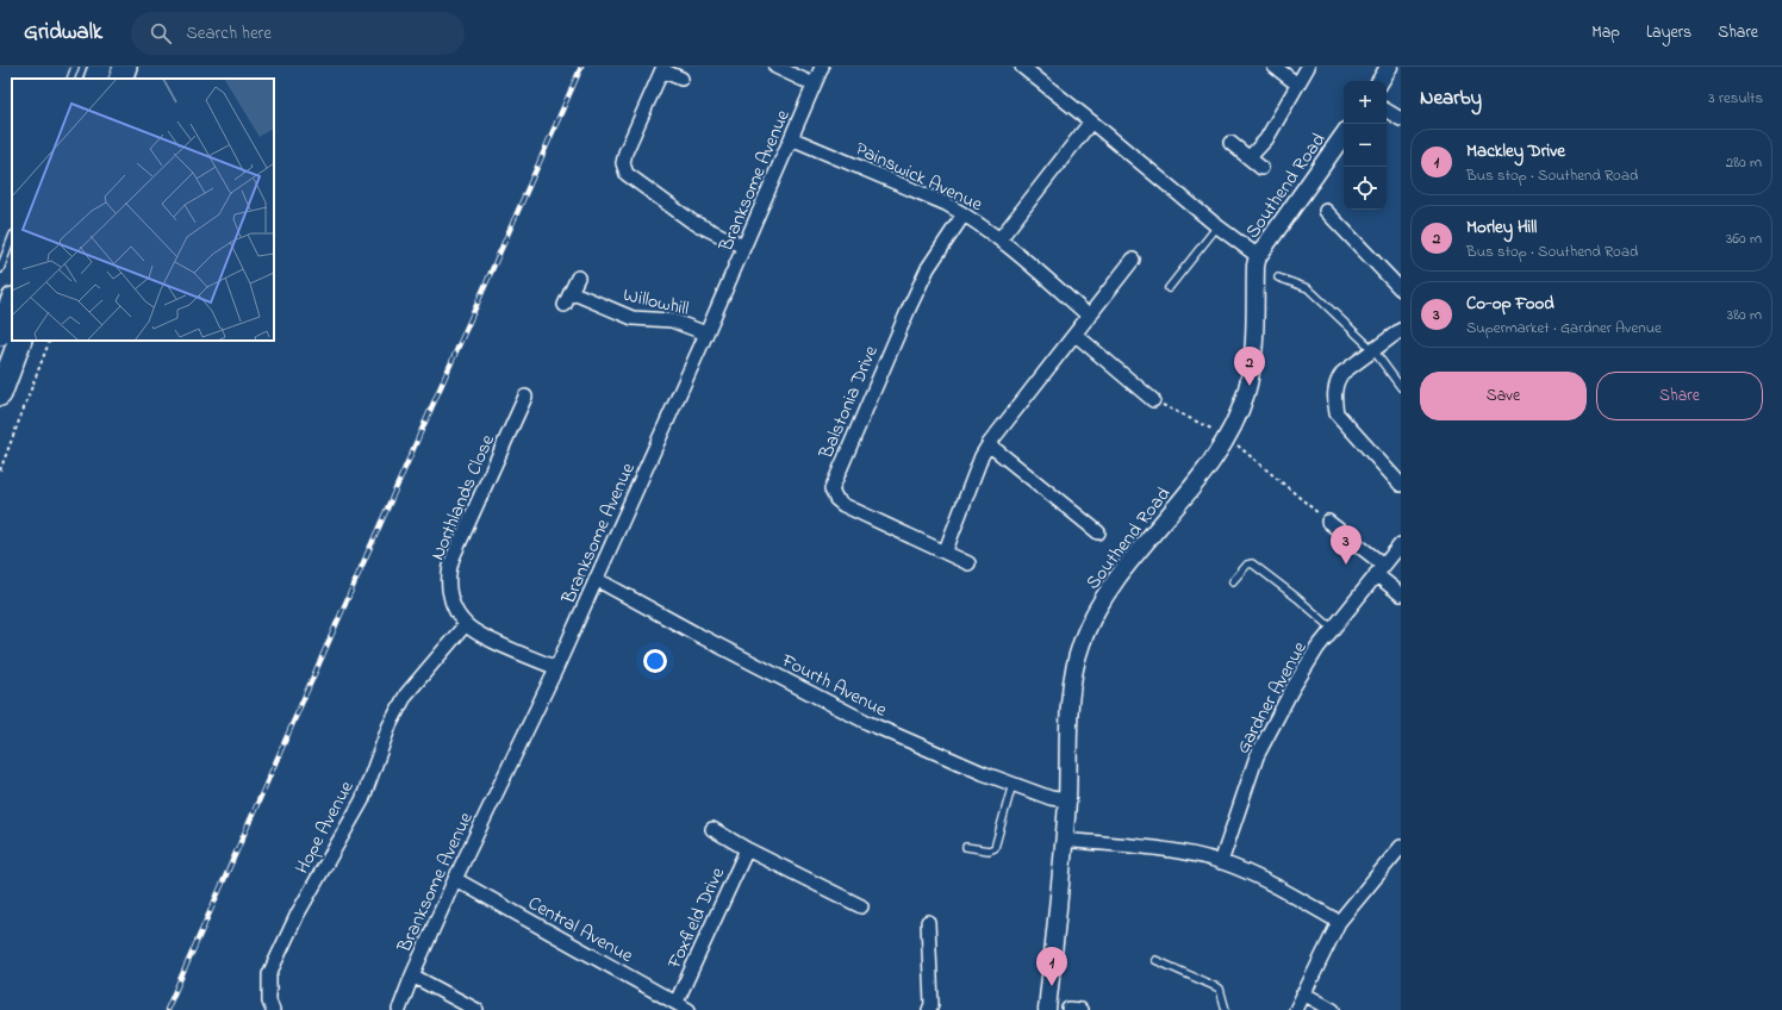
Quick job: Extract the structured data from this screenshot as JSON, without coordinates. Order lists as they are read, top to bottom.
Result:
{
  "streets": {
    "street": [
      "Painswick Avenue",
      "Branksome Avenue",
      "Southend Road",
      "Willowhill",
      "Balstonia Drive",
      "Northlands Close",
      "Fourth Avenue",
      "Gardner Avenue",
      "Hope Avenue",
      "Foxfield Drive",
      "Central Avenue"
    ]
  },
  "crossings": [
    ["Painswick Avenue", "Branksome Avenue"],
    ["Painswick Avenue", "Balstonia Drive"],
    ["Branksome Avenue", "Willowhill"],
    ["Branksome Avenue", "Northlands Close"],
    ["Branksome Avenue", "Fourth Avenue"],
    ["Branksome Avenue", "Central Avenue"],
    ["Southend Road", "Fourth Avenue"],
    ["Northlands Close", "Hope Avenue"],
    ["Foxfield Drive", "Central Avenue"]
  ],
  "page": {
    "header": "Gridwalk",
    "search": "Search here",
    "nav": ["Map", "Layers", "Share"],
    "heading": ["Nearby", "3 results"],
    "map_buttons": ["+", "−"],
    "list": [
      {
        "mark": "1",
        "name": "Mackley Drive",
        "note": "Bus stop · Southend Road",
        "value": "280 m"
      },
      {
        "mark": "2",
        "name": "Morley Hill",
        "note": "Bus stop · Southend Road",
        "value": "360 m"
      },
      {
        "mark": "3",
        "name": "Co-op Food",
        "note": "Supermarket · Gardner Avenue",
        "value": "380 m"
      }
    ],
    "pins": ["2", "3", "1"],
    "buttons": ["Save", "Share"]
  }
}
